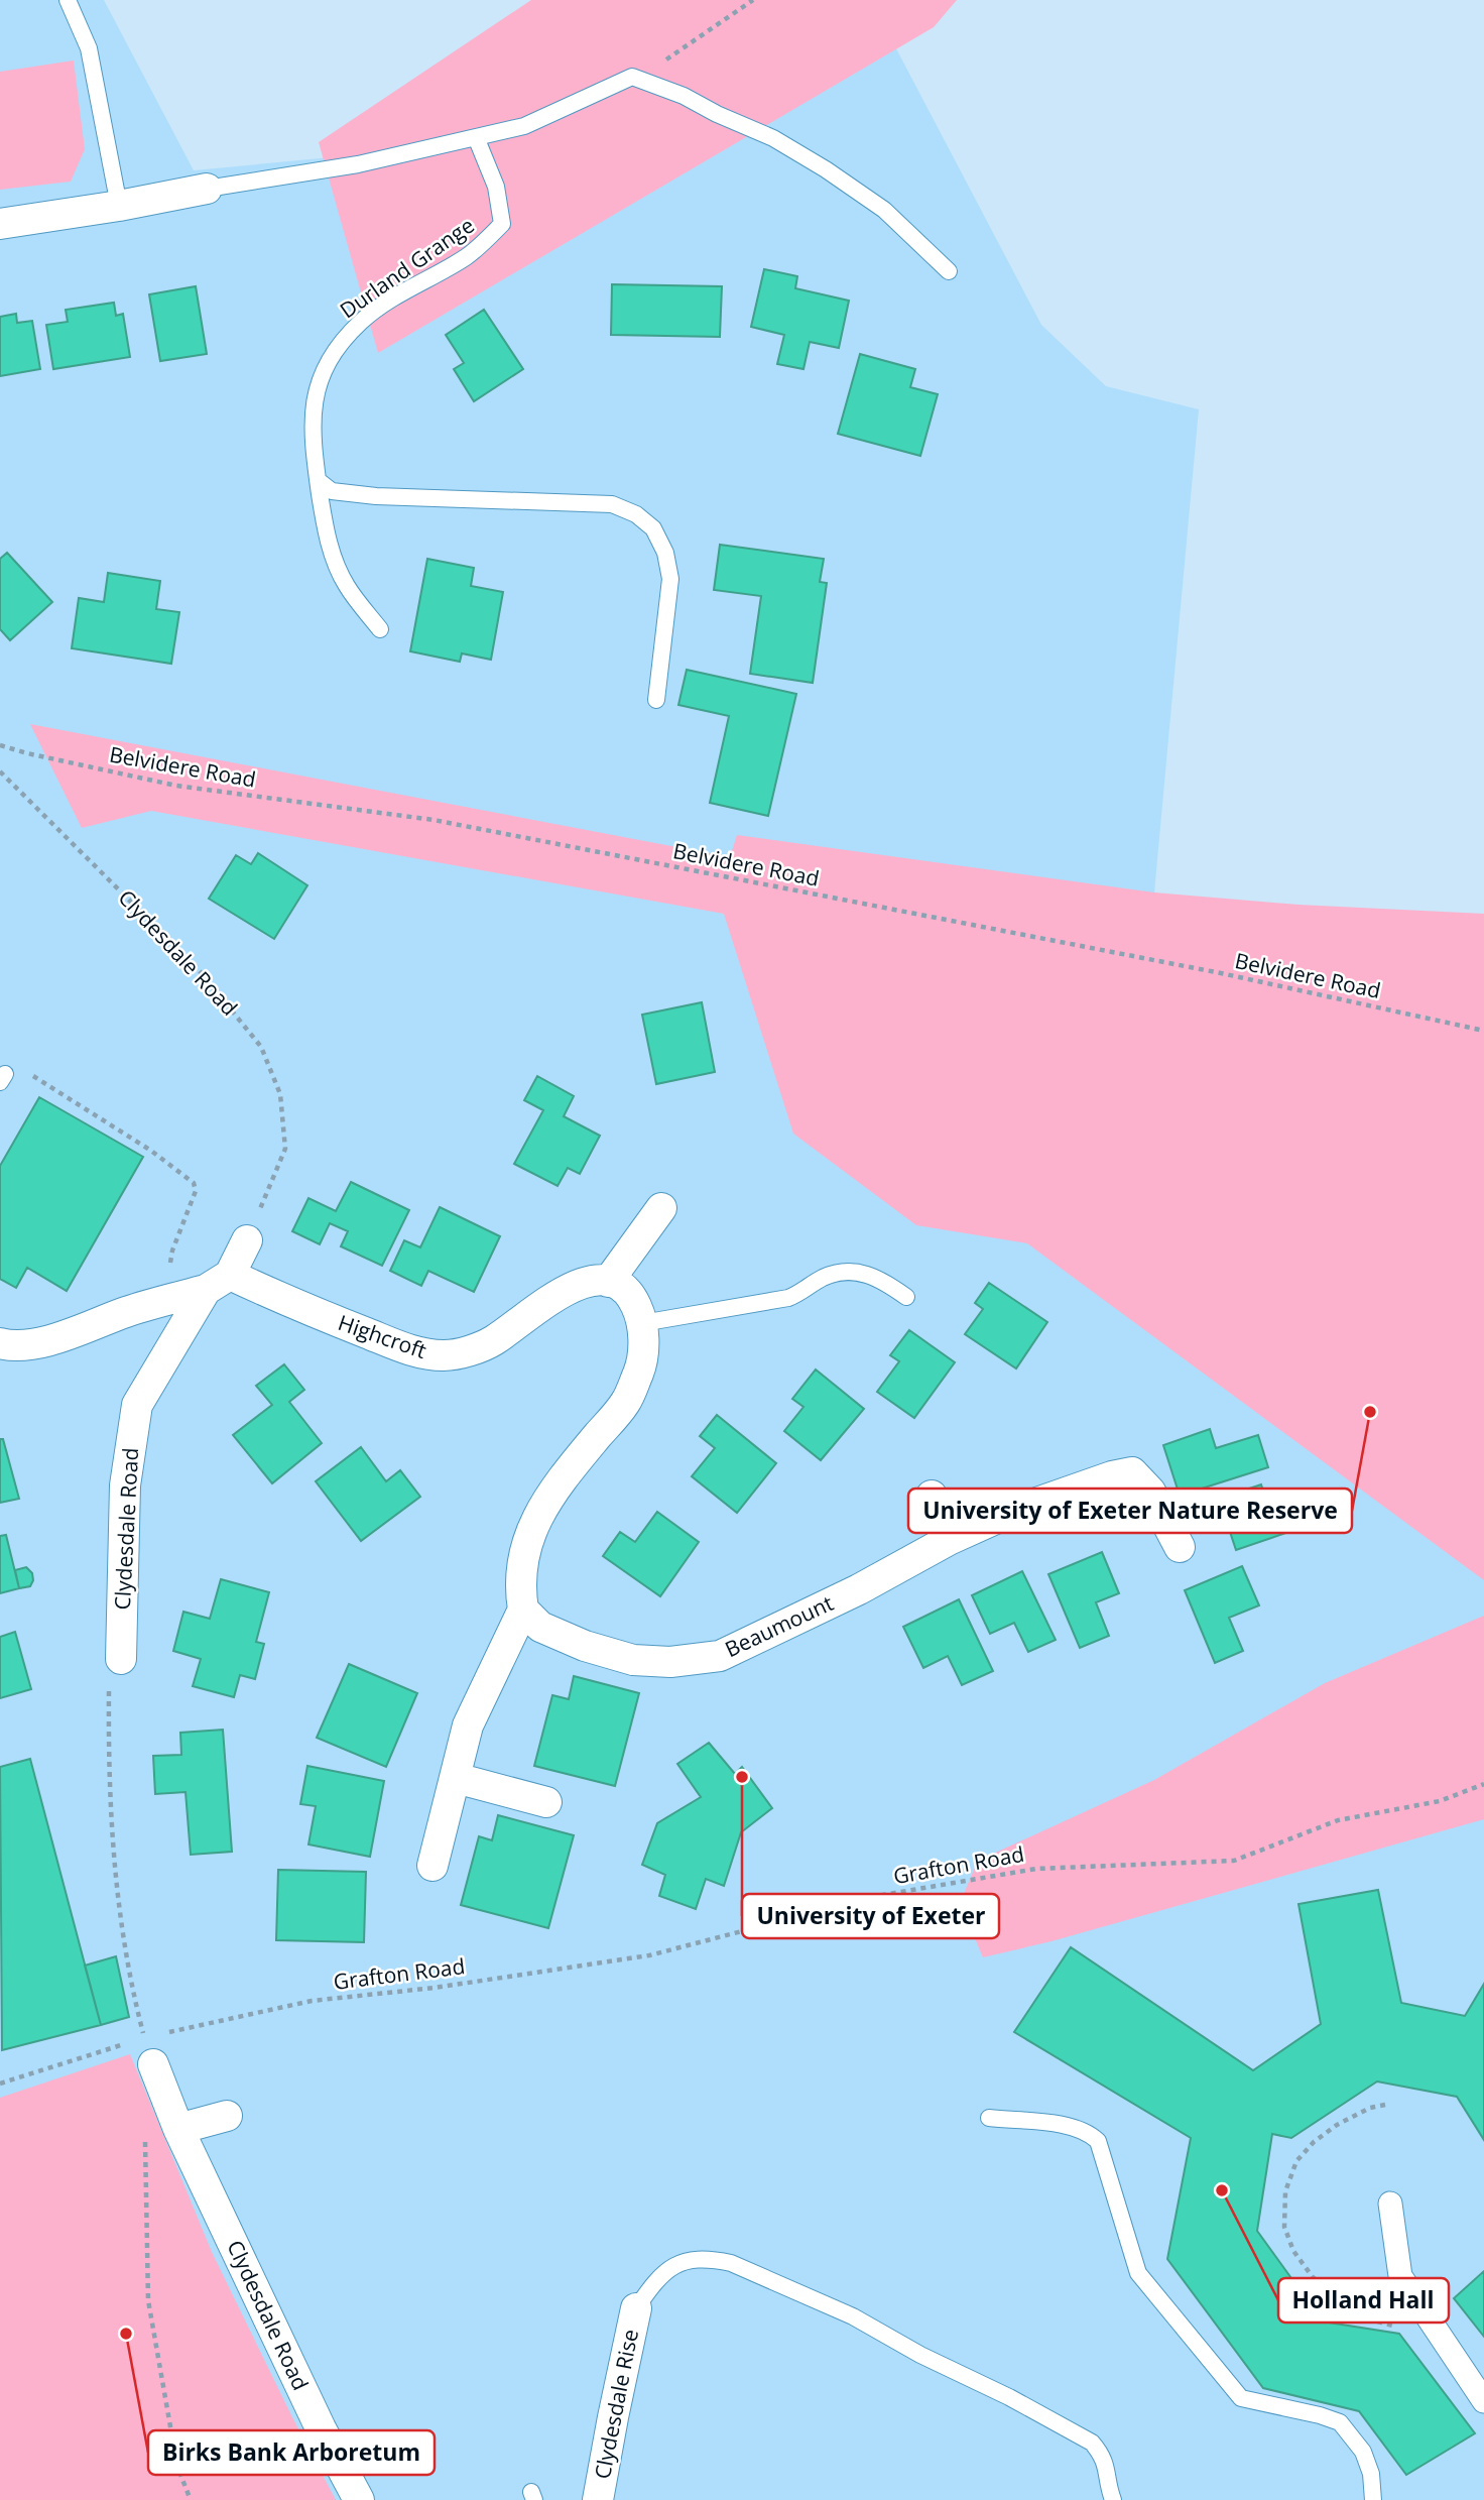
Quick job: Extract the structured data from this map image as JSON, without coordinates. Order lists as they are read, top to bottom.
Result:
{
  "streets": {
    "street": [
      "Clydesdale Road",
      "Highcroft",
      "Beaumount",
      "Clydesdale Rise"
    ],
    "lane": ["Durland Grange"],
    "path": ["Belvidere Road", "Grafton Road"]
  },
  "crossings": [
    ["Clydesdale Road", "Highcroft"],
    ["Clydesdale Road", "Grafton Road"]
  ],
  "places": [
    "University of Exeter Nature Reserve",
    "University of Exeter",
    "Holland Hall",
    "Birks Bank Arboretum"
  ]
}
